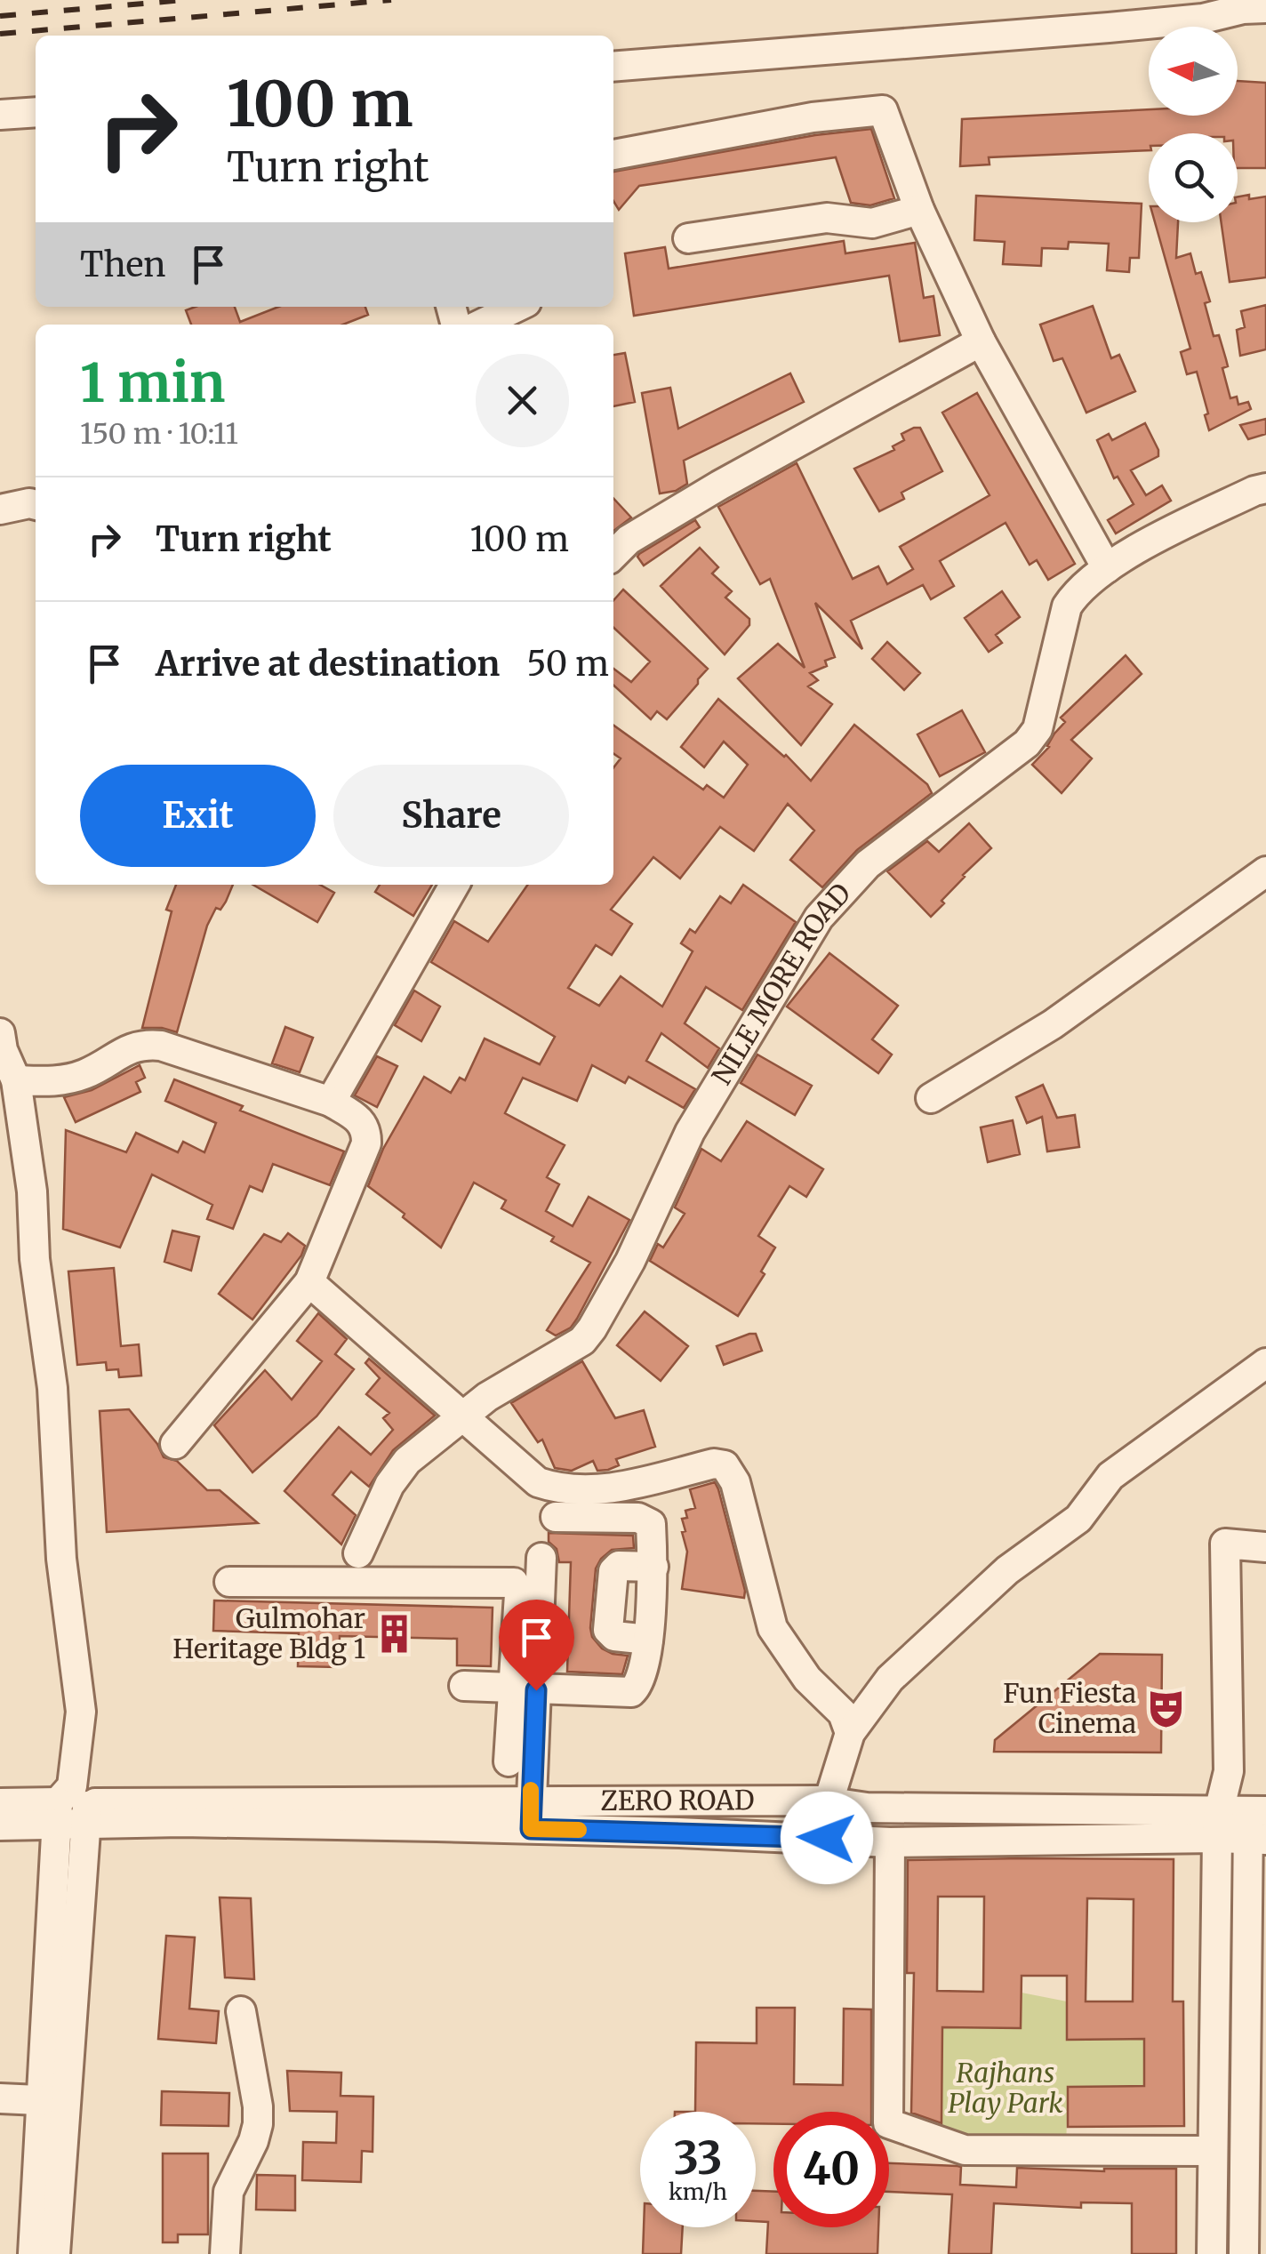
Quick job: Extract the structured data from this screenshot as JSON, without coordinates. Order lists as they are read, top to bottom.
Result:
{
  "streets": {
    "street": ["NILE MORE ROAD", "ZERO ROAD"]
  },
  "parks": ["Rajhans Play Park"],
  "places": {
    "building": ["Gulmohar Heritage Bldg 1"],
    "theatre": ["Fun Fiesta Cinema"]
  },
  "north": "left",
  "page": {
    "turn": ["100 m", "Turn right"],
    "then": "Then",
    "heading": ["1 min", "150 m · 10:11"],
    "list": [
      {
        "name": "Turn right",
        "value": "100 m"
      },
      {
        "name": "Arrive at destination",
        "value": "50 m"
      }
    ],
    "buttons": ["Exit", "Share"],
    "speed": "33 km/h",
    "limit": "40"
  }
}
